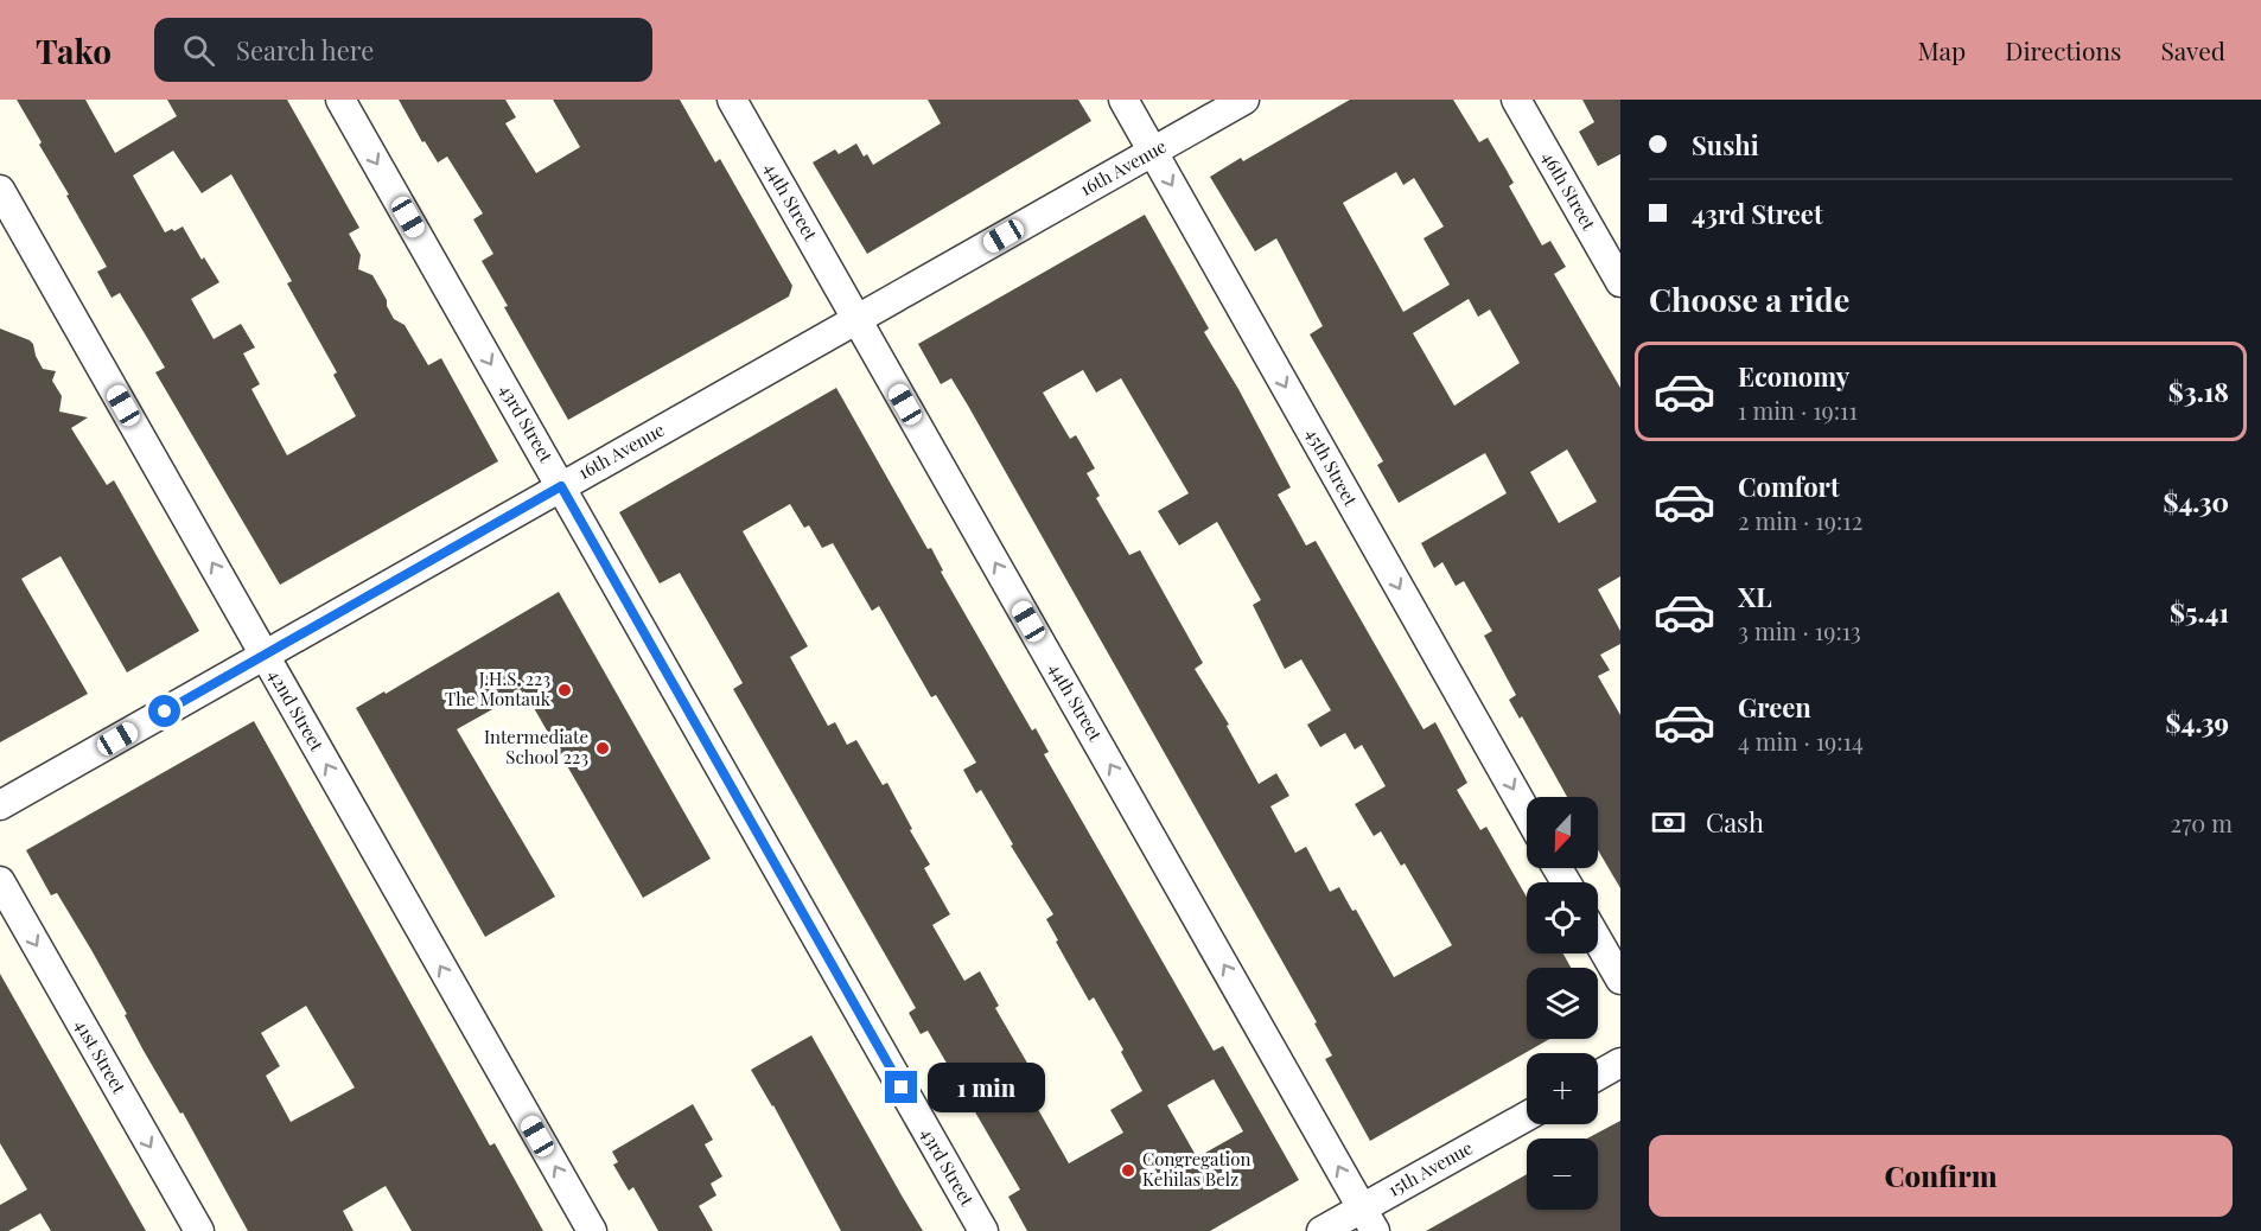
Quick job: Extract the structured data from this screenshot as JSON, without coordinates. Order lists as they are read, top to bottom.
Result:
{
  "streets": {
    "street": [
      "16th Avenue",
      "46th Street",
      "44th Street",
      "43rd Street",
      "45th Street",
      "42nd Street",
      "41st Street",
      "15th Avenue"
    ]
  },
  "crossings": [
    ["16th Avenue", "44th Street"],
    ["16th Avenue", "43rd Street"],
    ["16th Avenue", "45th Street"],
    ["16th Avenue", "42nd Street"],
    ["44th Street", "15th Avenue"]
  ],
  "one_way": [
    "44th Street",
    "45th Street",
    "42nd Street",
    "41st Street"
  ],
  "places": ["J.H.S. 223 The Montauk", "Intermediate School 223", "Congregation Kehilas Belz"],
  "north": "bottom",
  "page": {
    "header": "Tako",
    "search": "Search here",
    "nav": ["Map", "Directions", "Saved"],
    "banner": ["Sushi", "43rd Street"],
    "heading": "Choose a ride",
    "list": [
      {
        "name": "Economy",
        "note": "1 min · 19:11",
        "value": "$3.18"
      },
      {
        "name": "Comfort",
        "note": "2 min · 19:12",
        "value": "$4.30"
      },
      {
        "name": "XL",
        "note": "3 min · 19:13",
        "value": "$5.41"
      },
      {
        "name": "Green",
        "note": "4 min · 19:14",
        "value": "$4.39"
      }
    ],
    "pay": ["Cash", "270 m"],
    "map_buttons": ["+", "−"],
    "bubble": "1 min",
    "buttons": "Confirm"
  }
}
